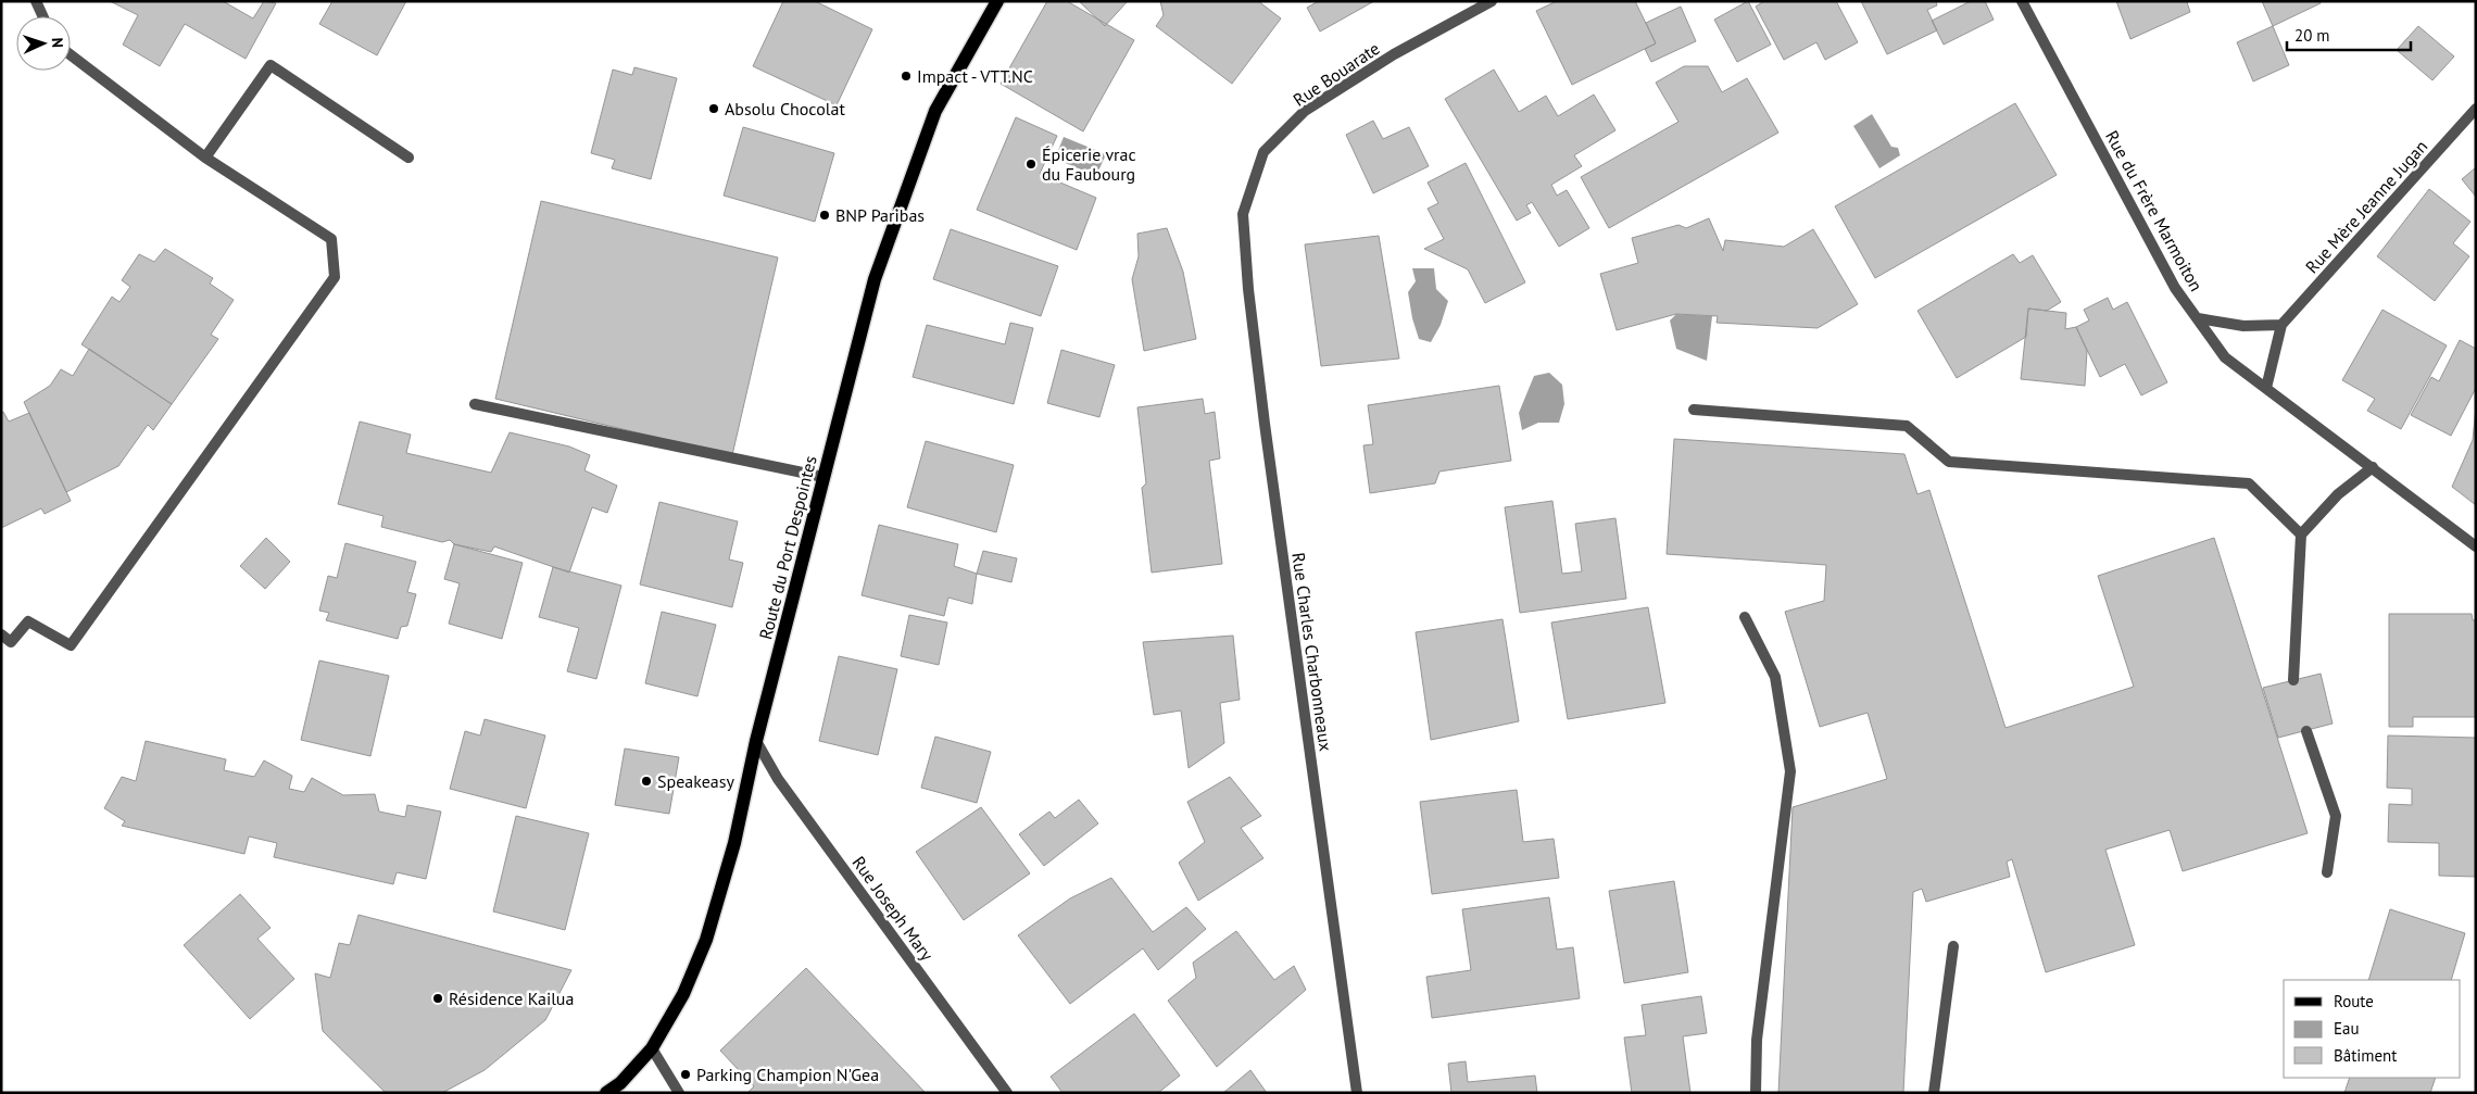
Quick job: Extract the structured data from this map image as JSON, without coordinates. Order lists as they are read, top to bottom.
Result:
{
  "streets": {
    "main road": ["Route du Port Despointes"],
    "street": [
      "Rue Bouarate",
      "Rue Mère Jeanne Jugan",
      "Rue du Frère Marmoiton",
      "Rue Charles Charbonneaux",
      "Rue Joseph Mary"
    ]
  },
  "crossings": [
    ["Rue Bouarate", "Rue Charles Charbonneaux"],
    ["Rue Mère Jeanne Jugan", "Rue du Frère Marmoiton"],
    ["Route du Port Despointes", "Rue Joseph Mary"]
  ],
  "places": [
    "Impact - VTT.NC",
    "Absolu Chocolat",
    "Épicerie vrac du Faubourg",
    "BNP Paribas",
    "Speakeasy",
    "Résidence Kailua",
    "Parking Champion N'Gea"
  ],
  "legend": ["Route", "Eau", "Bâtiment"],
  "scale_bar": "20 m",
  "north": "right"
}
